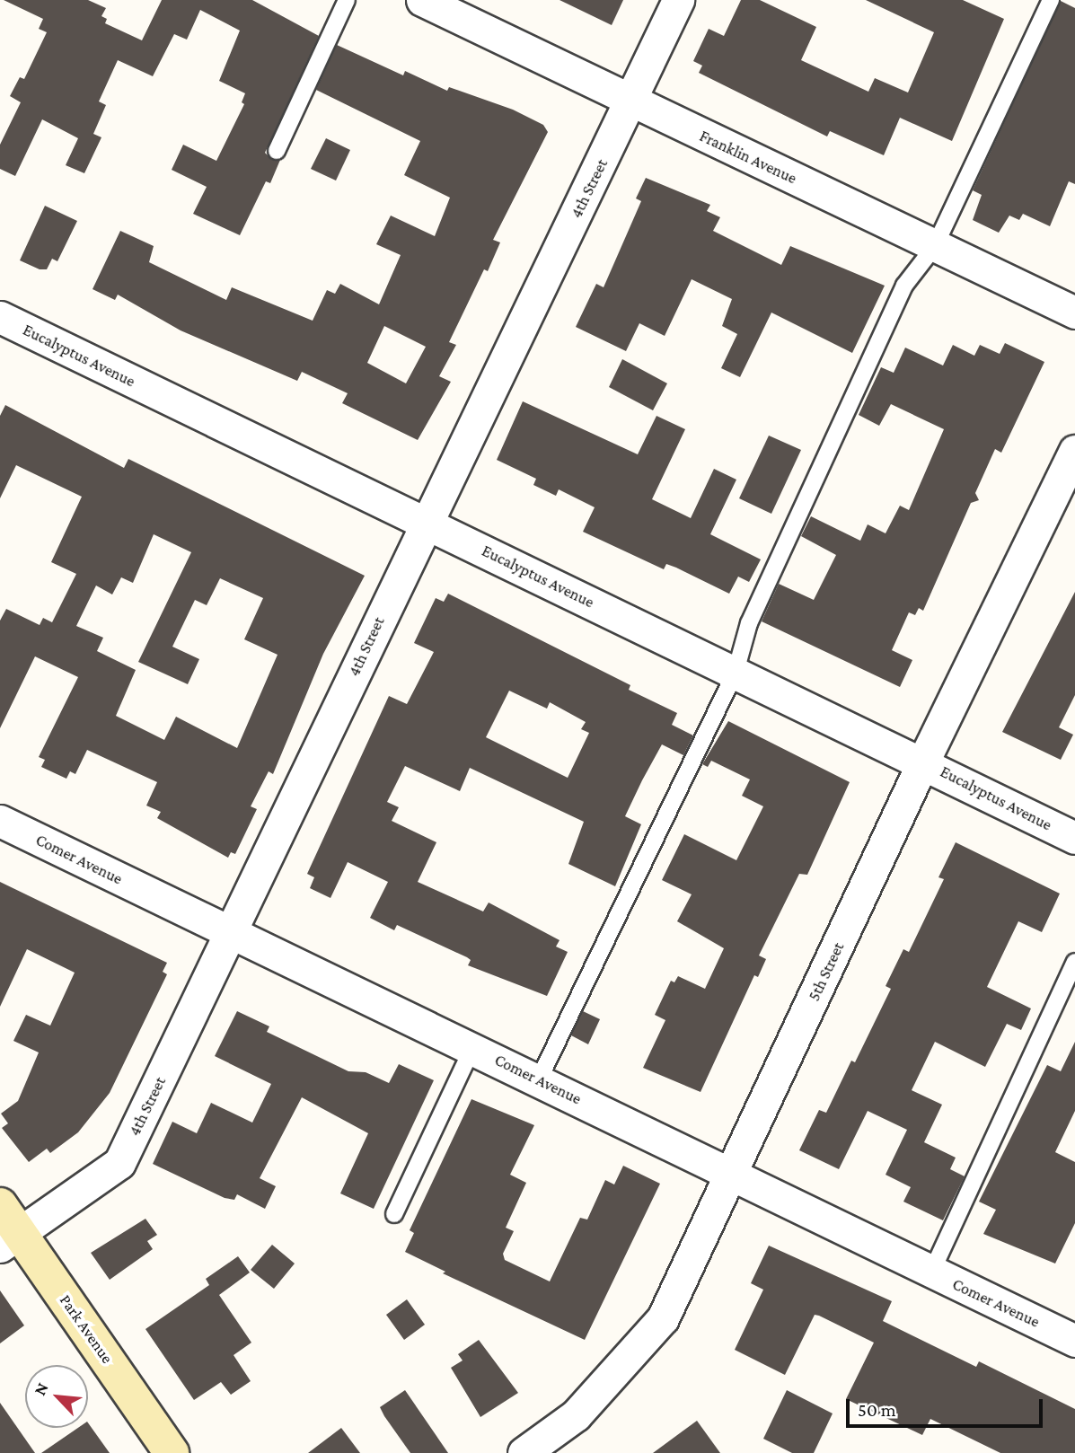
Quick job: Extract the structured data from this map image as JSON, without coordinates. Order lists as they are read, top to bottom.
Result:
{
  "streets": {
    "street": [
      "Franklin Avenue",
      "4th Street",
      "Eucalyptus Avenue",
      "Comer Avenue",
      "5th Street",
      "Park Avenue"
    ]
  },
  "crossings": [
    ["Franklin Avenue", "4th Street"],
    ["4th Street", "Eucalyptus Avenue"],
    ["4th Street", "Comer Avenue"],
    ["4th Street", "Park Avenue"],
    ["Eucalyptus Avenue", "5th Street"],
    ["Comer Avenue", "5th Street"]
  ],
  "scale_bar": "50 m",
  "north": "top left"
}
